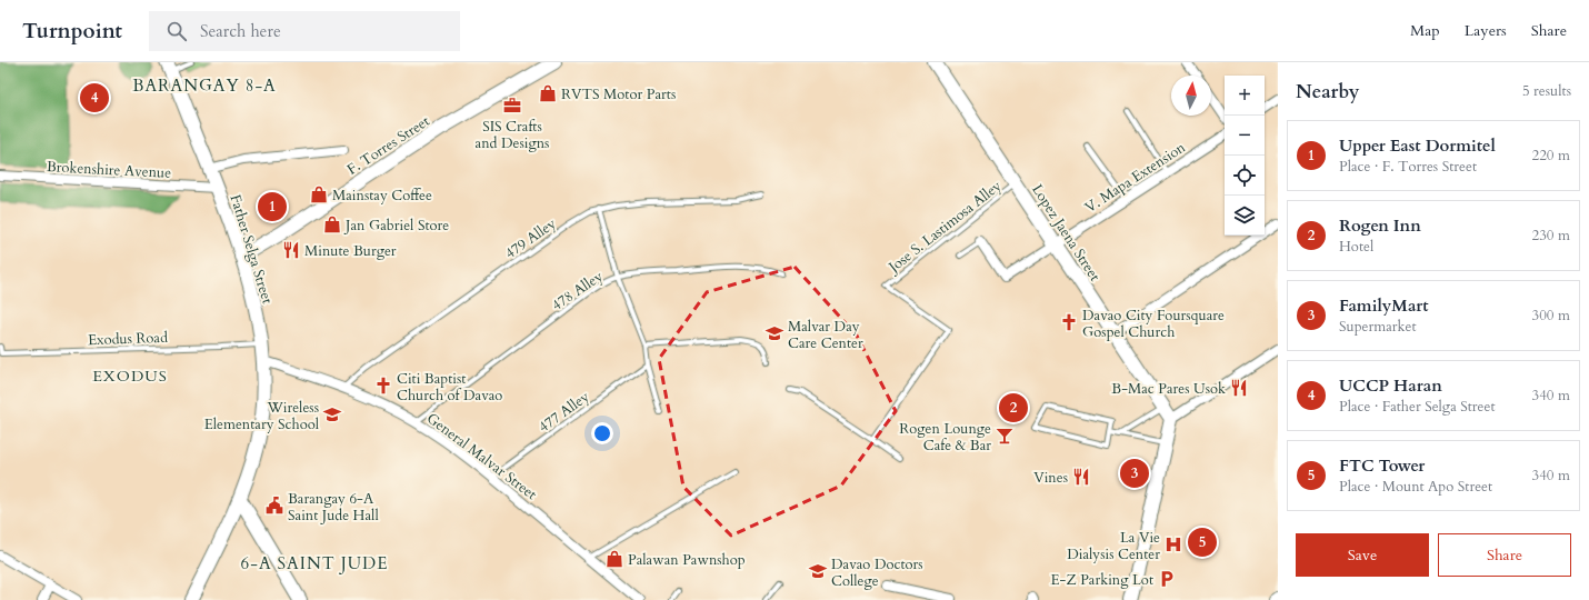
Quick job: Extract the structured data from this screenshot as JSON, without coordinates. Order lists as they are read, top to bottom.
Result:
{
  "streets": {
    "main road": ["F. Torres Street", "Lopez Jaena Street", "Father Selga Street"],
    "street": ["Brokenshire Avenue", "V. Mapa Extension", "General Malvar Street"],
    "lane": [
      "Jose S. Lastimosa Alley",
      "479 Alley",
      "478 Alley",
      "Exodus Road",
      "477 Alley"
    ]
  },
  "crossings": [
    ["F. Torres Street", "Father Selga Street"],
    ["Brokenshire Avenue", "Father Selga Street"],
    ["V. Mapa Extension", "Lopez Jaena Street"],
    ["Jose S. Lastimosa Alley", "Lopez Jaena Street"],
    ["479 Alley", "General Malvar Street"],
    ["Father Selga Street", "Exodus Road"],
    ["Father Selga Street", "General Malvar Street"],
    ["478 Alley", "General Malvar Street"],
    ["477 Alley", "General Malvar Street"]
  ],
  "districts": ["BARANGAY 8-A", "EXODUS", "6-A SAINT JUDE"],
  "places": {
    "shop": [
      "RVTS Motor Parts",
      "Mainstay Coffee",
      "Jan Gabriel Store",
      "Palawan Pawnshop"
    ],
    "office": ["SIS Crafts and Designs"],
    "restaurant": ["Minute Burger", "B-Mac Pares Usok", "Vines"],
    "church": ["Davao City Foursquare Gospel Church", "Citi Baptist Church of Davao"],
    "school or university": ["Malvar Day Care Center", "Wireless Elementary School", "Davao Doctors College"],
    "bar": ["Rogen Lounge Cafe & Bar"],
    "public building": ["Barangay 6-A Saint Jude Hall"],
    "hospital": ["La Vie Dialysis Center"],
    "parking": ["E-Z Parking Lot"]
  },
  "north": "top",
  "page": {
    "header": "Turnpoint",
    "search": "Search here",
    "nav": ["Map", "Layers", "Share"],
    "heading": ["Nearby", "5 results"],
    "map_buttons": ["+", "−"],
    "pins": [
      "4",
      "1",
      "2",
      "3",
      "5"
    ],
    "list": [
      {
        "mark": "1",
        "name": "Upper East Dormitel",
        "note": "Place · F. Torres Street",
        "value": "220 m"
      },
      {
        "mark": "2",
        "name": "Rogen Inn",
        "note": "Hotel",
        "value": "230 m"
      },
      {
        "mark": "3",
        "name": "FamilyMart",
        "note": "Supermarket",
        "value": "300 m"
      },
      {
        "mark": "4",
        "name": "UCCP Haran",
        "note": "Place · Father Selga Street",
        "value": "340 m"
      },
      {
        "mark": "5",
        "name": "FTC Tower",
        "note": "Place · Mount Apo Street",
        "value": "340 m"
      }
    ],
    "buttons": ["Save", "Share"]
  }
}
